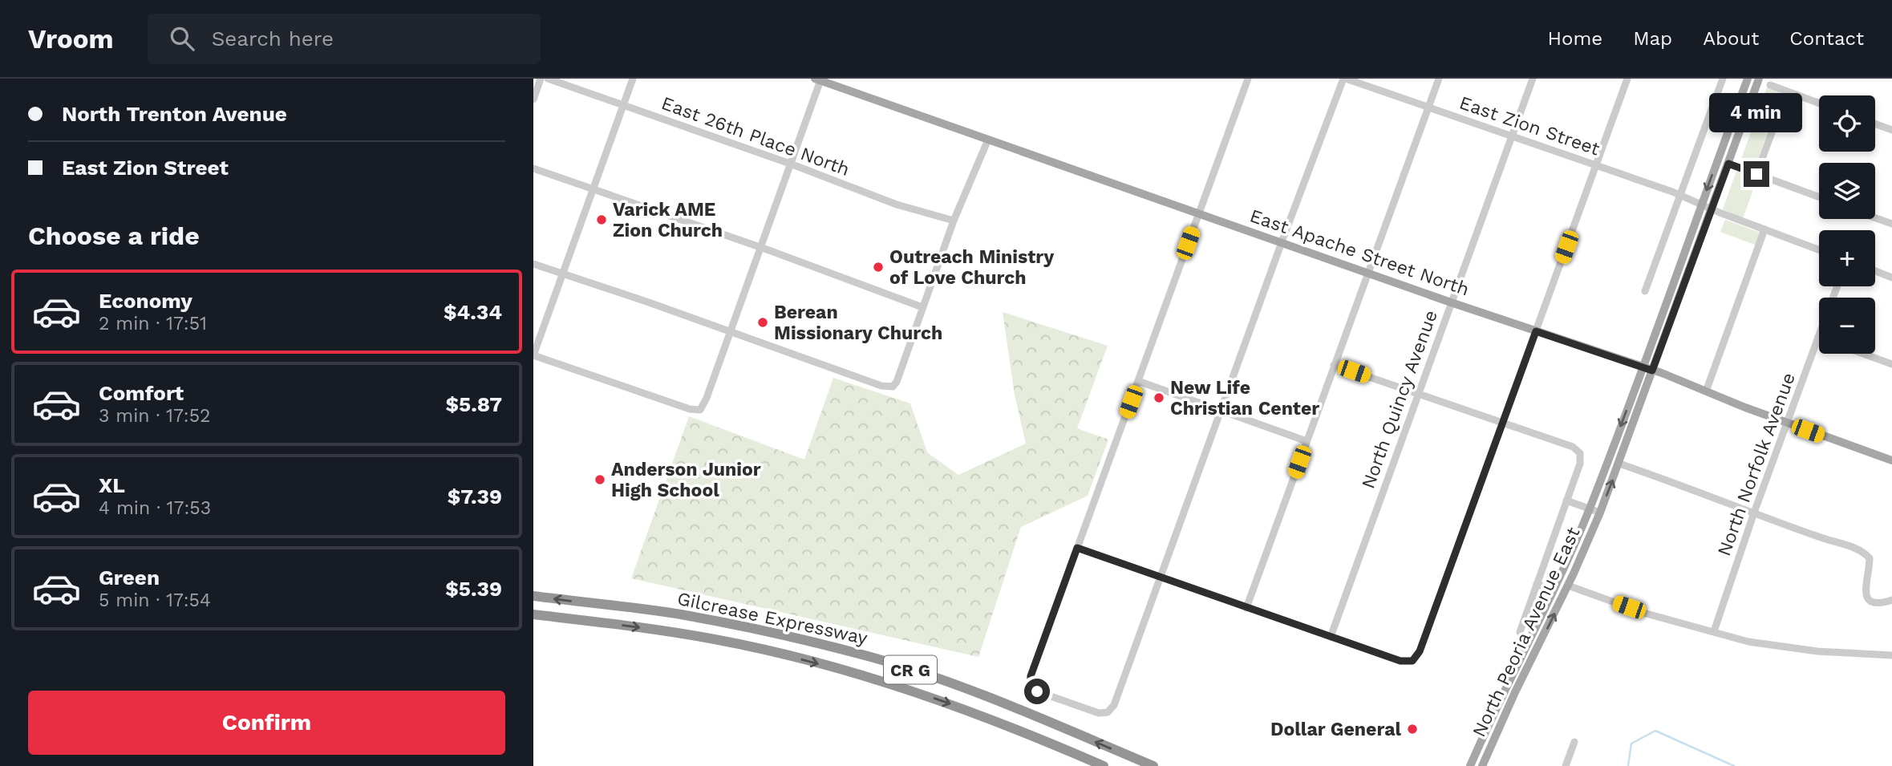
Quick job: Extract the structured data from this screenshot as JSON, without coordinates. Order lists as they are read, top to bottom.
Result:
{
  "streets": {
    "highway": ["Gilcrease Expressway", "CR G"],
    "main road": ["East Apache Street North", "North Peoria Avenue East"],
    "street": [
      "East Zion Street",
      "East 26th Place North",
      "North Quincy Avenue",
      "North Norfolk Avenue"
    ]
  },
  "crossings": [
    ["East Zion Street", "North Quincy Avenue"],
    ["East Zion Street", "North Peoria Avenue East"],
    ["East Apache Street North", "North Quincy Avenue"],
    ["East Apache Street North", "North Norfolk Avenue"],
    ["East Apache Street North", "North Peoria Avenue East"]
  ],
  "places": [
    "Varick AME Zion Church",
    "Outreach Ministry of Love Church",
    "Berean Missionary Church",
    "New Life Christian Center",
    "Anderson Junior High School",
    "Dollar General"
  ],
  "page": {
    "header": "Vroom",
    "search": "Search here",
    "nav": [
      "Home",
      "Map",
      "About",
      "Contact"
    ],
    "banner": ["North Trenton Avenue", "East Zion Street"],
    "bubble": "4 min",
    "map_buttons": ["+", "−"],
    "heading": "Choose a ride",
    "list": [
      {
        "name": "Economy",
        "note": "2 min · 17:51",
        "value": "$4.34"
      },
      {
        "name": "Comfort",
        "note": "3 min · 17:52",
        "value": "$5.87"
      },
      {
        "name": "XL",
        "note": "4 min · 17:53",
        "value": "$7.39"
      },
      {
        "name": "Green",
        "note": "5 min · 17:54",
        "value": "$5.39"
      }
    ],
    "buttons": "Confirm"
  }
}
